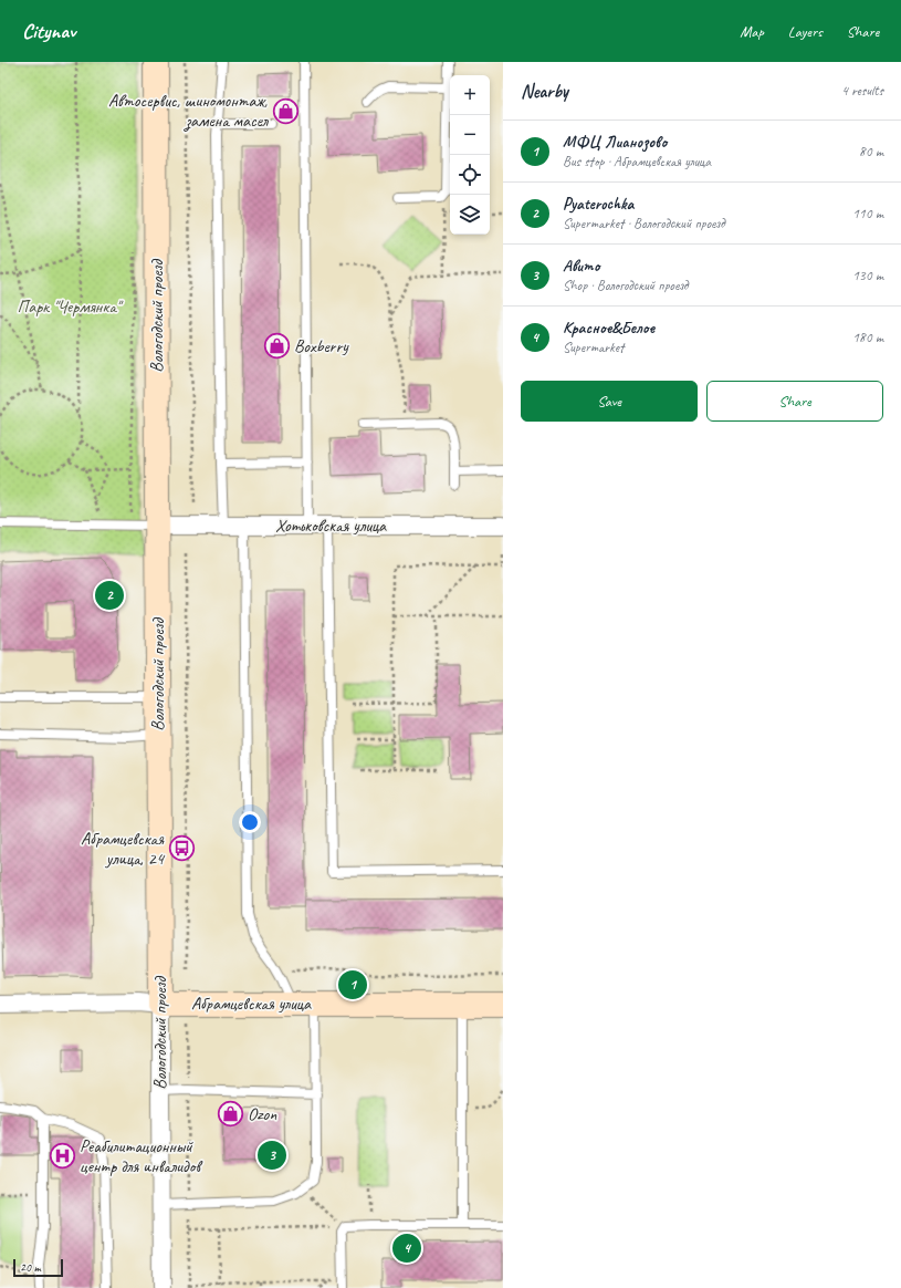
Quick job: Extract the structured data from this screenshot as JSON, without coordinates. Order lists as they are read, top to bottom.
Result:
{
  "streets": {
    "street": ["Вологодский проезд", "Хотьковская улица", "Абрамцевская улица"]
  },
  "crossings": [
    ["Вологодский проезд", "Хотьковская улица"],
    ["Вологодский проезд", "Абрамцевская улица"]
  ],
  "parks": ["Парк \"Чермянка\""],
  "places": {
    "shop": ["Автосервис, шиномонтаж, замена масел", "Boxberry", "Ozon"],
    "bus stop": ["Абрамцевская улица, 24"],
    "hospital": ["Реабилитационный центр для инвалидов"]
  },
  "scale_bar": "20 m",
  "page": {
    "header": "Citynav",
    "nav": ["Map", "Layers", "Share"],
    "heading": ["Nearby", "4 results"],
    "map_buttons": ["+", "−"],
    "list": [
      {
        "mark": "1",
        "name": "МФЦ Лианозово",
        "note": "Bus stop · Абрамцевская улица",
        "value": "80 m"
      },
      {
        "mark": "2",
        "name": "Pyaterochka",
        "note": "Supermarket · Вологодский проезд",
        "value": "110 m"
      },
      {
        "mark": "3",
        "name": "Авито",
        "note": "Shop · Вологодский проезд",
        "value": "130 m"
      },
      {
        "mark": "4",
        "name": "Красное&Белое",
        "note": "Supermarket",
        "value": "180 m"
      }
    ],
    "buttons": ["Save", "Share"],
    "pins": [
      "2",
      "1",
      "3",
      "4"
    ],
    "scale": "20 m"
  }
}
